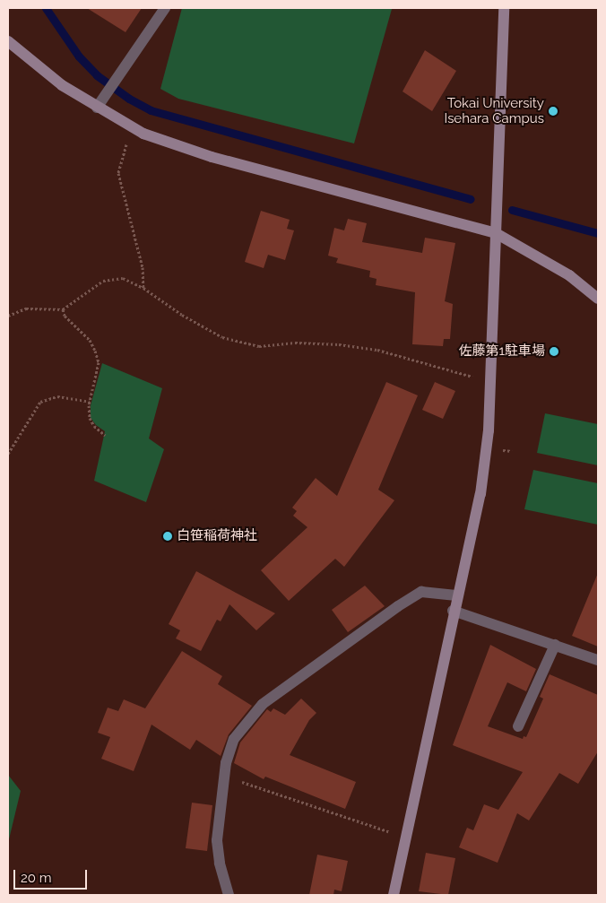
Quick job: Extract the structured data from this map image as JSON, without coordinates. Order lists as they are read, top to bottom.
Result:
{
  "places": ["Tokai University Isehara Campus", "佐藤第1駐車場", "白笹稲荷神社"],
  "scale_bar": "20 m"
}
